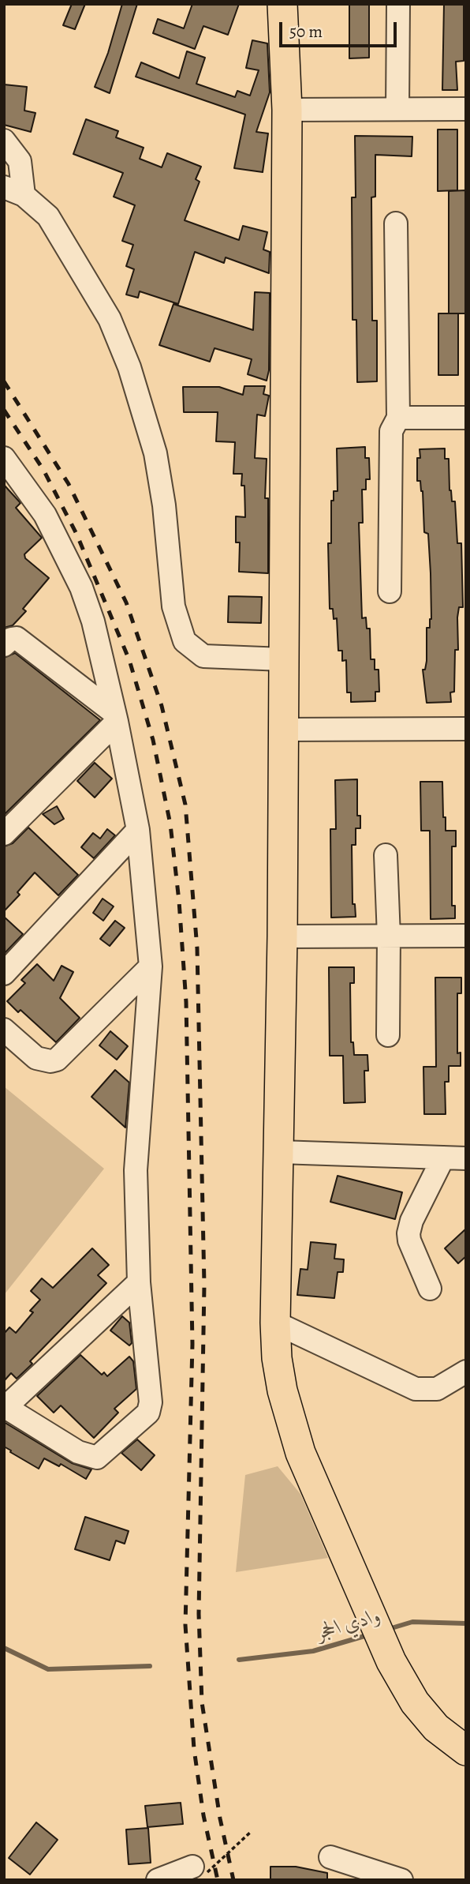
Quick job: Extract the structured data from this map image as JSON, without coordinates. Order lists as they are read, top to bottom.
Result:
{
  "water": ["وادي الحجر"],
  "scale_bar": "50 m"
}
